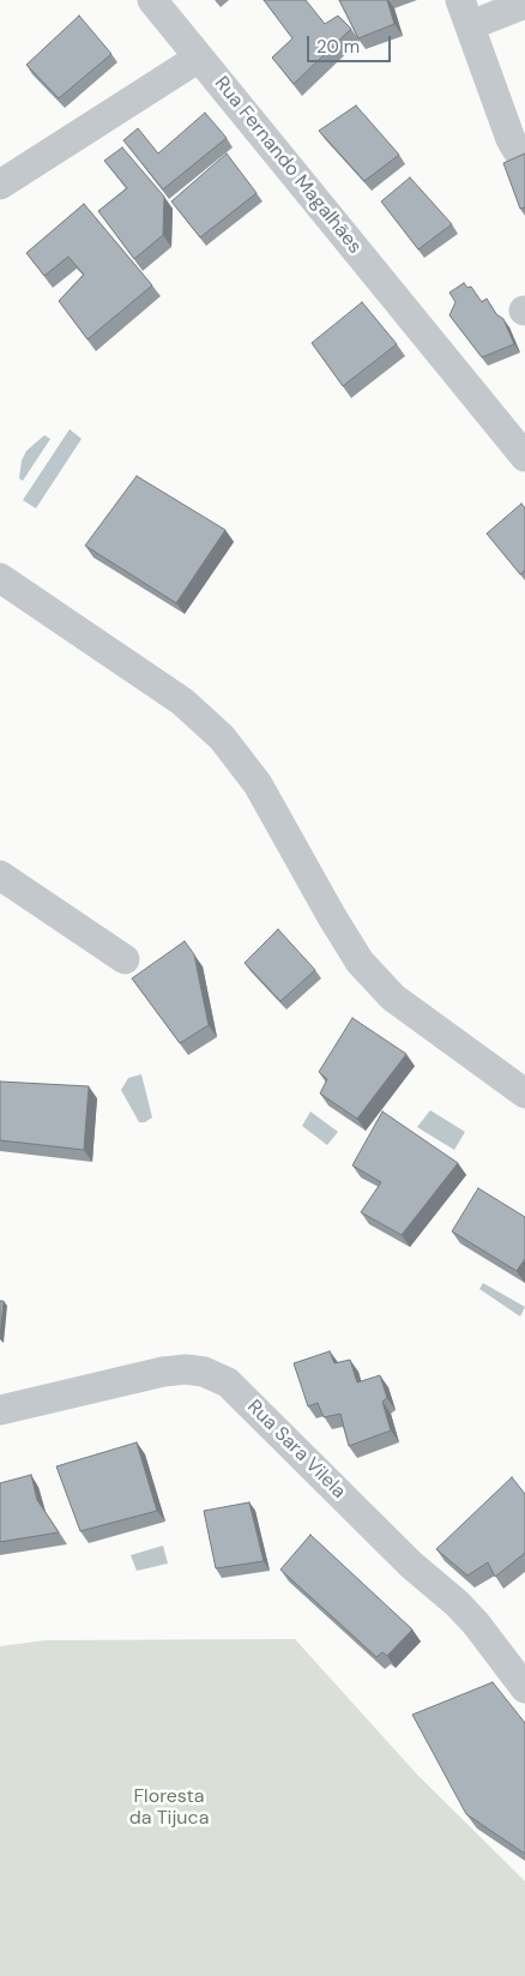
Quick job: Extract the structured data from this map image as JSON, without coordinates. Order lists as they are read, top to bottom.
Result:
{
  "streets": {
    "street": ["Rua Fernando Magalhães", "Rua Sara Vilela"]
  },
  "parks": ["Floresta da Tijuca"],
  "scale_bar": "20 m"
}
